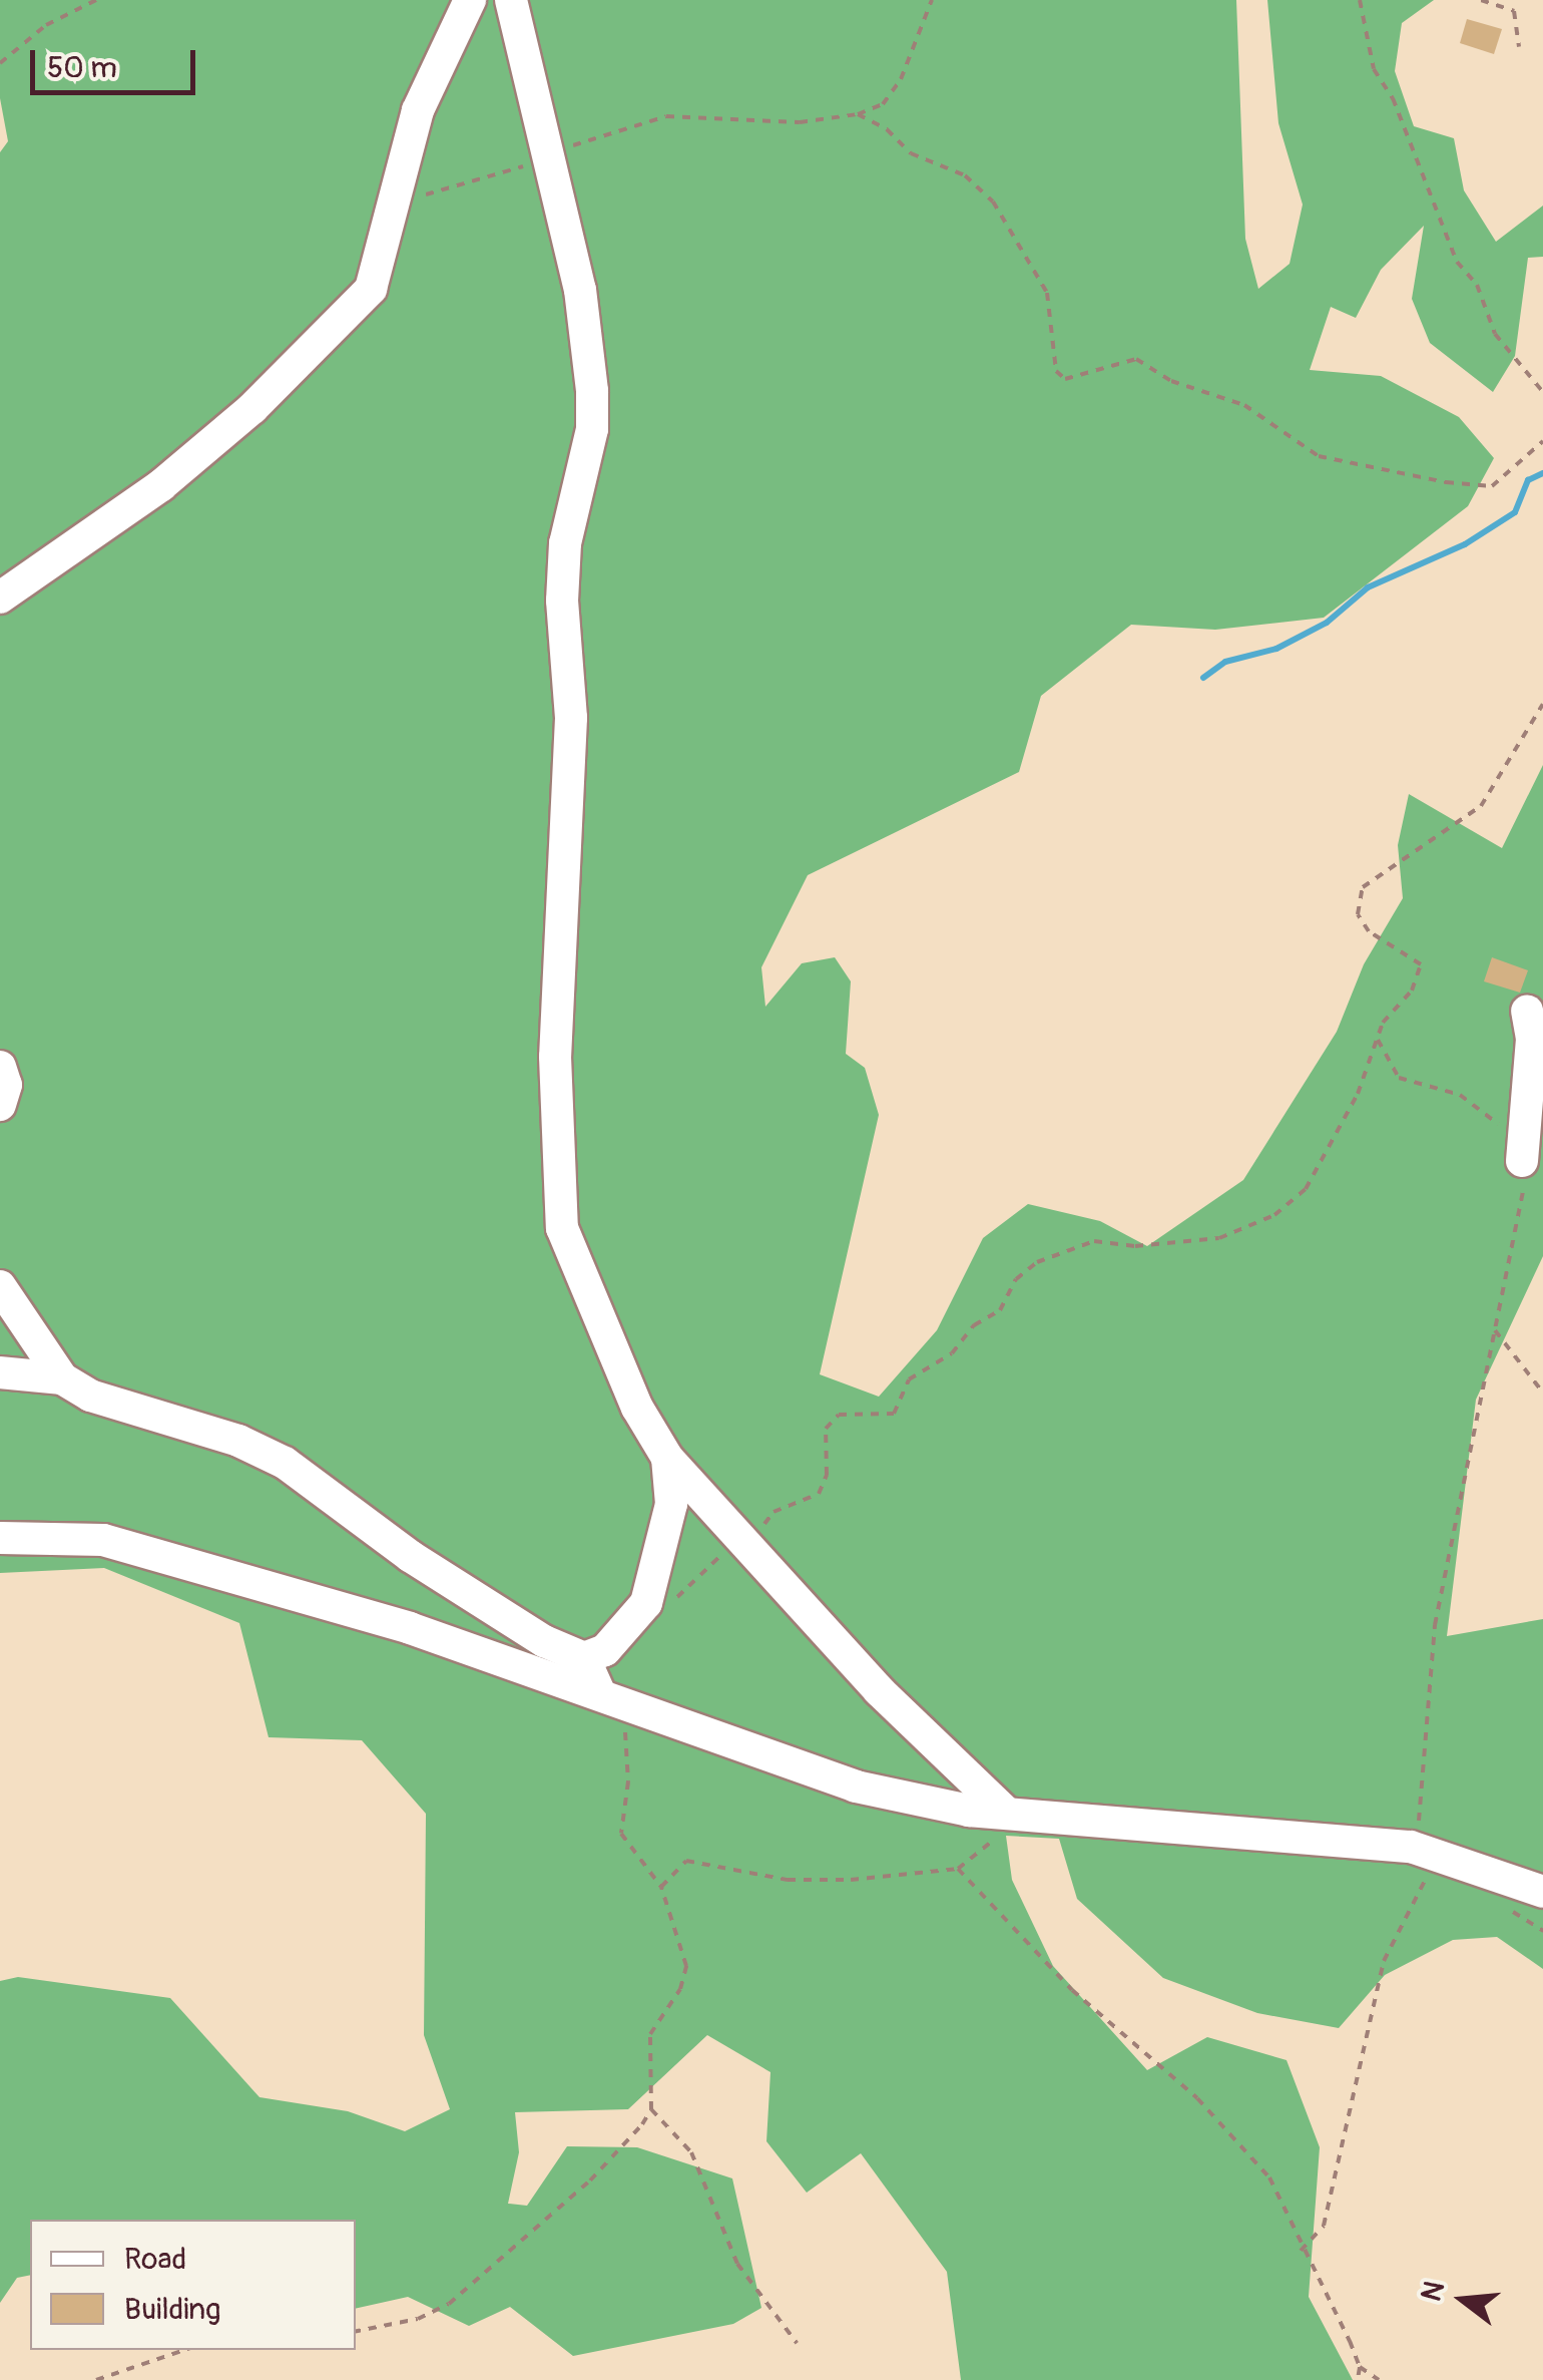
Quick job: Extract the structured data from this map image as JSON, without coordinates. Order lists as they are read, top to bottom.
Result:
{
  "legend": ["Road", "Building"],
  "scale_bar": "50 m",
  "north": "left"
}
